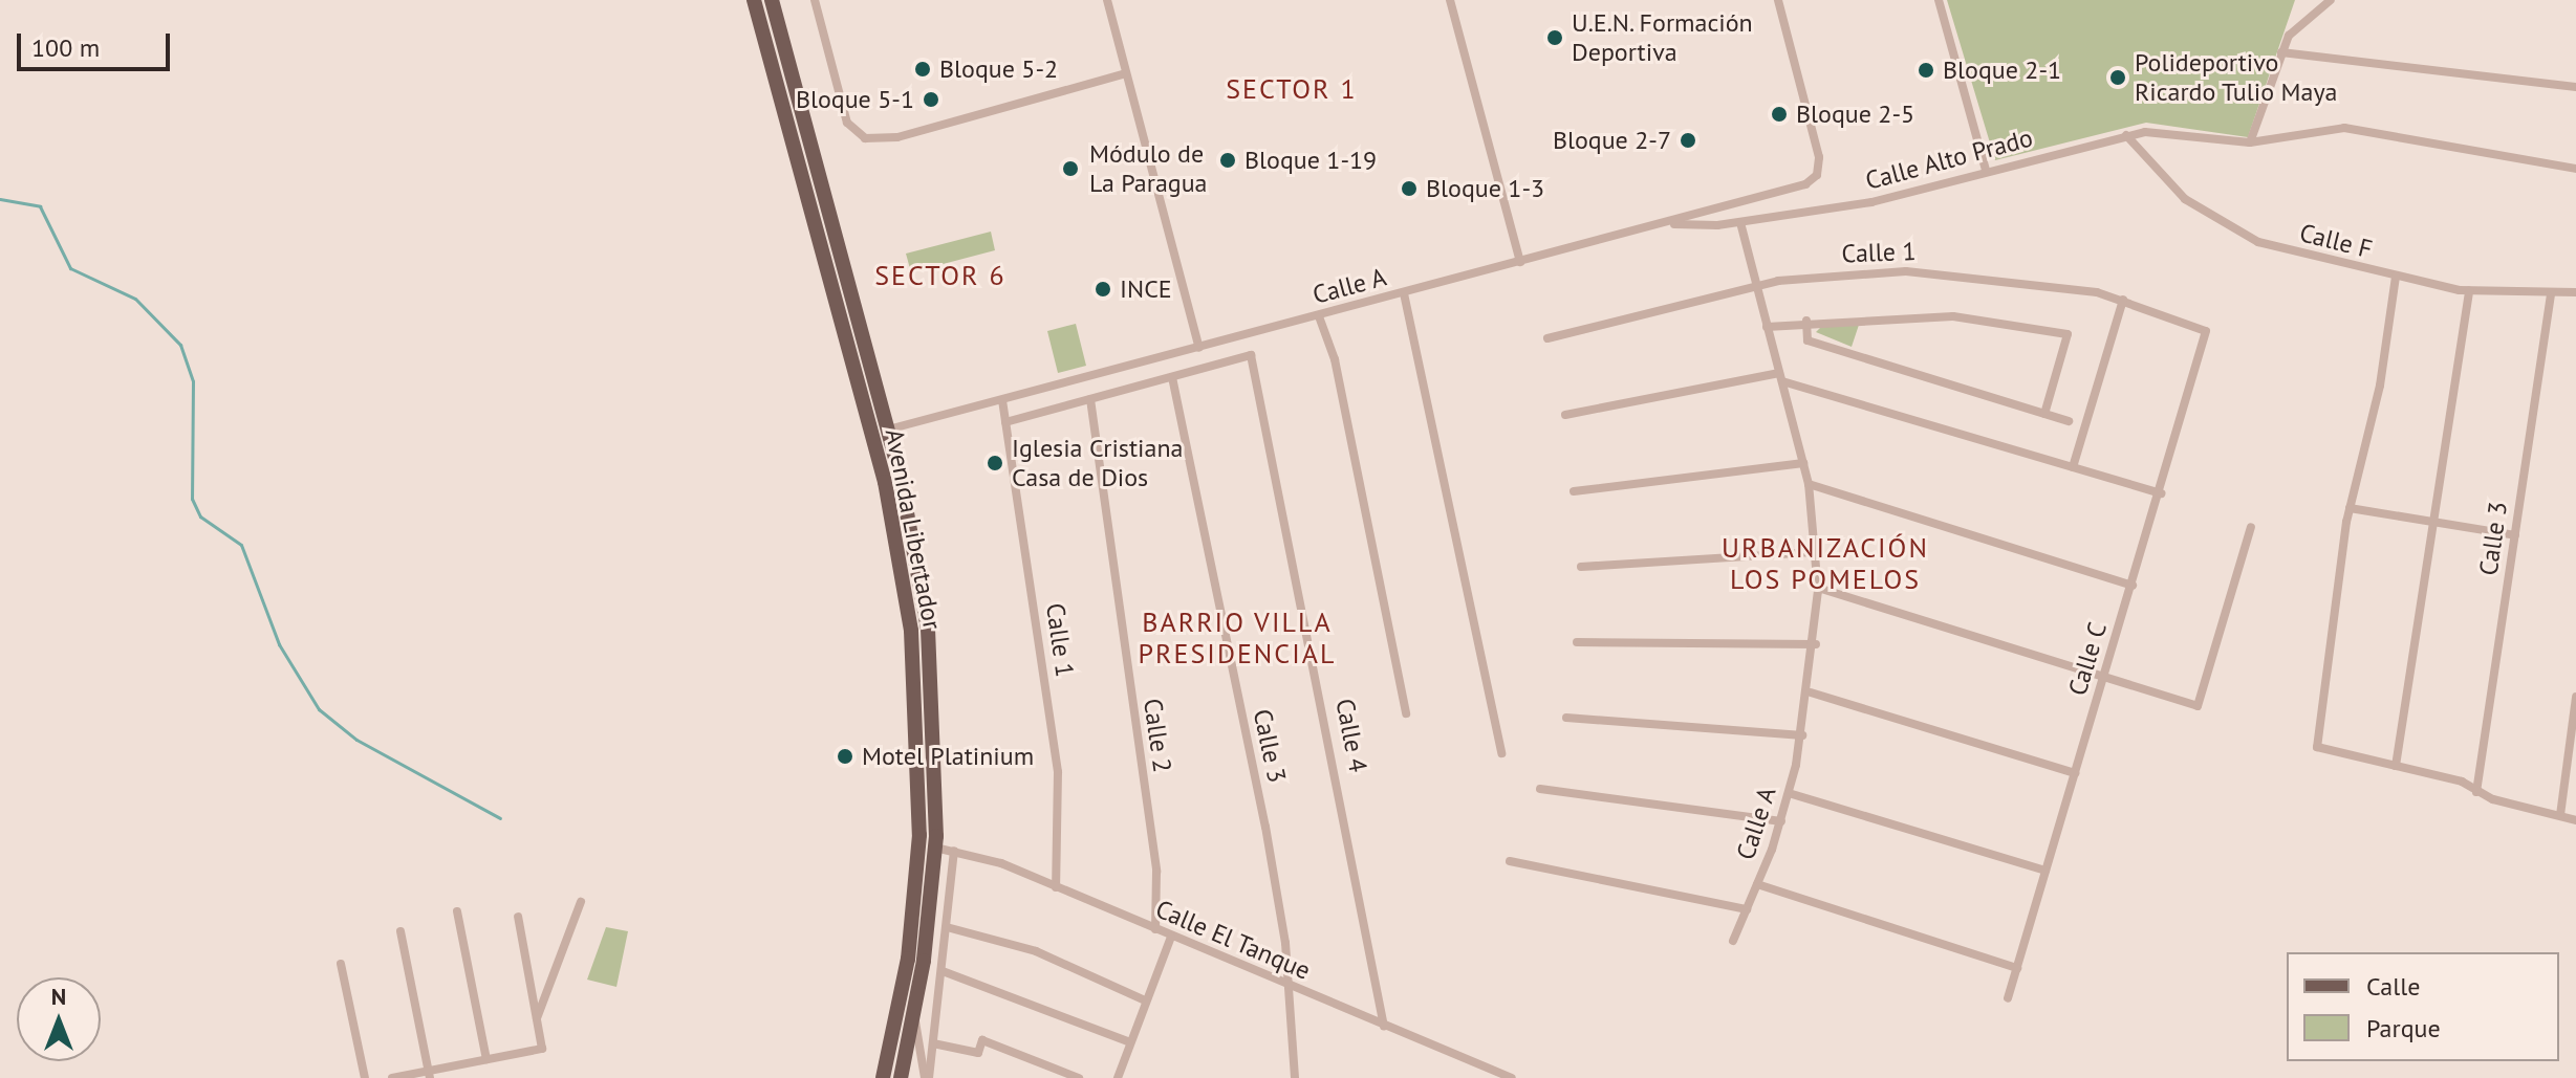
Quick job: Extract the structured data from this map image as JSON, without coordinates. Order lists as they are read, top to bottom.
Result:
{
  "streets": {
    "main road": ["Avenida Libertador"],
    "street": [
      "Calle Alto Prado",
      "Calle F",
      "Calle 1",
      "Calle A",
      "Calle 3",
      "Calle C",
      "Calle 2",
      "Calle 4",
      "Calle El Tanque"
    ]
  },
  "crossings": [
    ["Calle Alto Prado", "Calle F"],
    ["Calle Alto Prado", "Calle A"],
    ["Calle F", "Calle 3"],
    ["Calle 1", "Calle A"],
    ["Calle 1", "Calle C"],
    ["Calle 1", "Calle El Tanque"],
    ["Calle A", "Avenida Libertador"],
    ["Avenida Libertador", "Calle El Tanque"],
    ["Calle 3", "Calle El Tanque"],
    ["Calle 2", "Calle El Tanque"],
    ["Calle 4", "Calle El Tanque"]
  ],
  "districts": [
    "SECTOR 1",
    "SECTOR 6",
    "URBANIZACIÓN LOS POMELOS",
    "BARRIO VILLA PRESIDENCIAL"
  ],
  "places": [
    "U.E.N. Formación Deportiva",
    "Bloque 5-2",
    "Bloque 2-1",
    "Polideportivo Ricardo Tulio Maya",
    "Bloque 5-1",
    "Bloque 2-5",
    "Bloque 2-7",
    "Bloque 1-19",
    "Módulo de La Paragua",
    "Bloque 1-3",
    "INCE",
    "Iglesia Cristiana Casa de Dios",
    "Motel Platinium"
  ],
  "legend": ["Calle", "Parque"],
  "scale_bar": "100 m",
  "north": "top"
}
